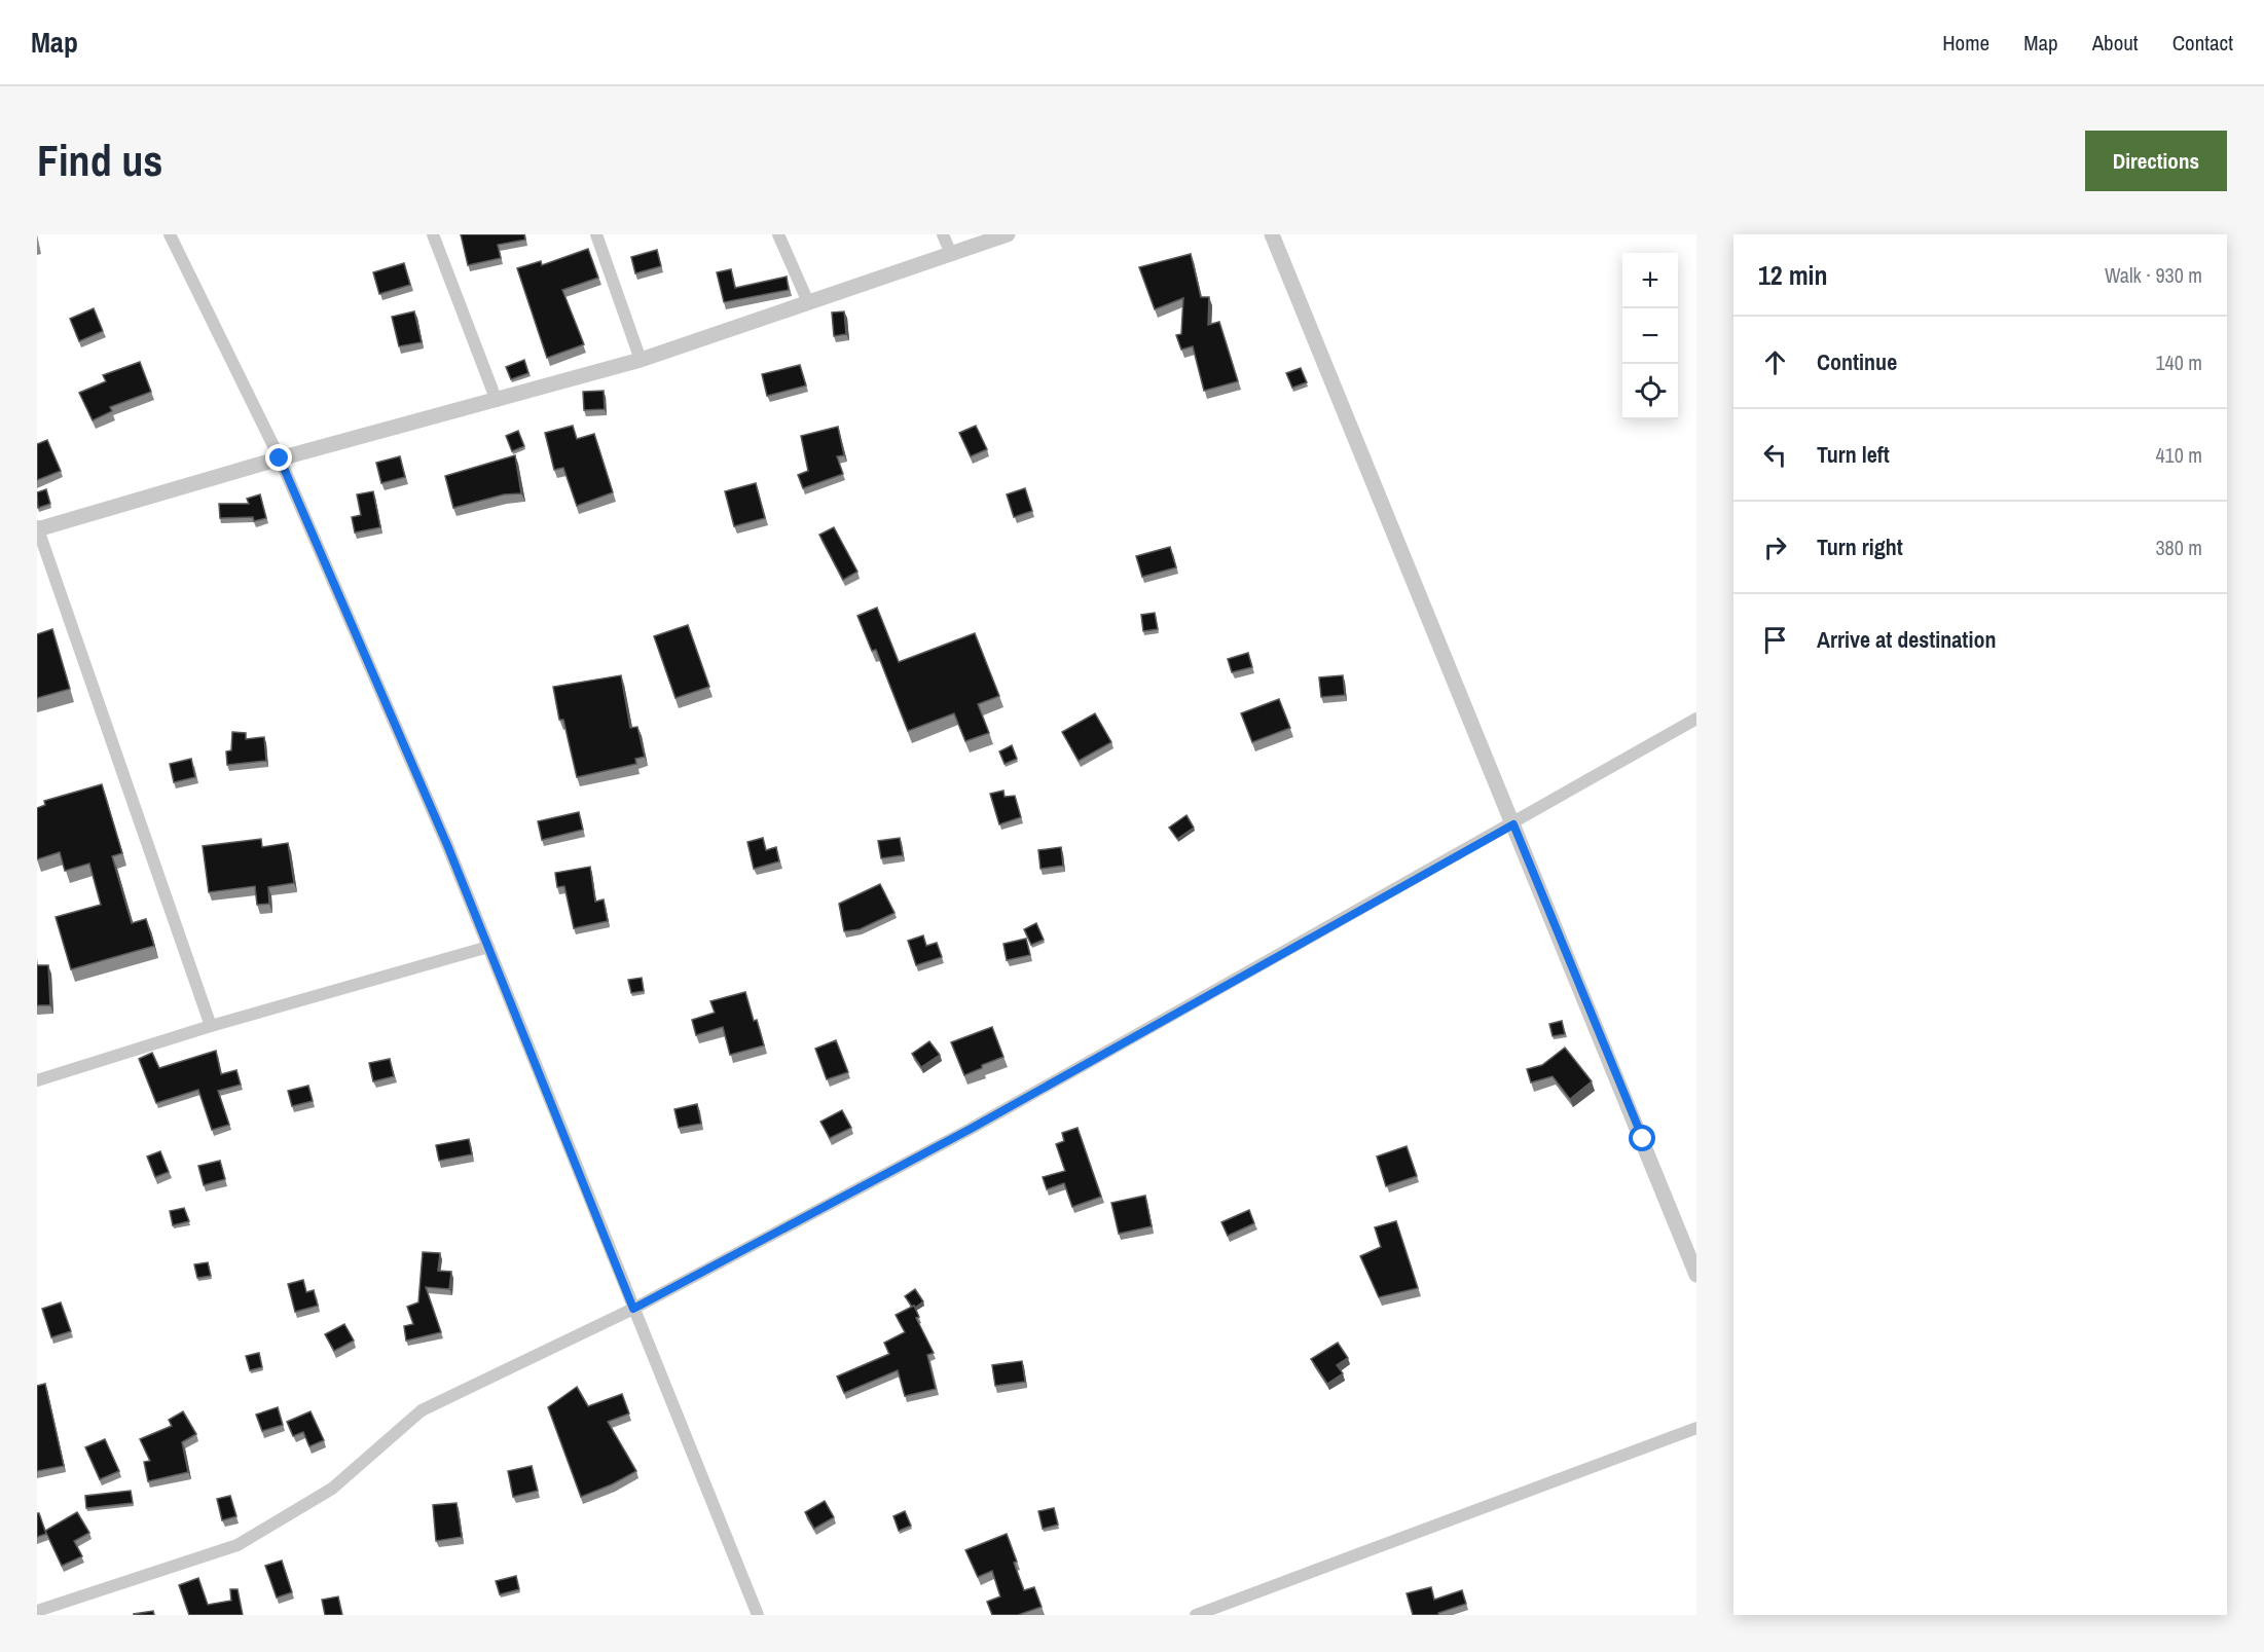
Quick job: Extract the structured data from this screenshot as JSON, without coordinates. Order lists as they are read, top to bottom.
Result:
{
  "page": {
    "header": "Map",
    "nav": [
      "Home",
      "Map",
      "About",
      "Contact"
    ],
    "buttons": "Directions",
    "title": "Find us",
    "heading": ["12 min", "Walk · 930 m"],
    "map_buttons": ["+", "−"],
    "list": [
      ["Continue", "140 m"],
      ["Turn left", "410 m"],
      ["Turn right", "380 m"],
      "Arrive at destination"
    ]
  }
}
